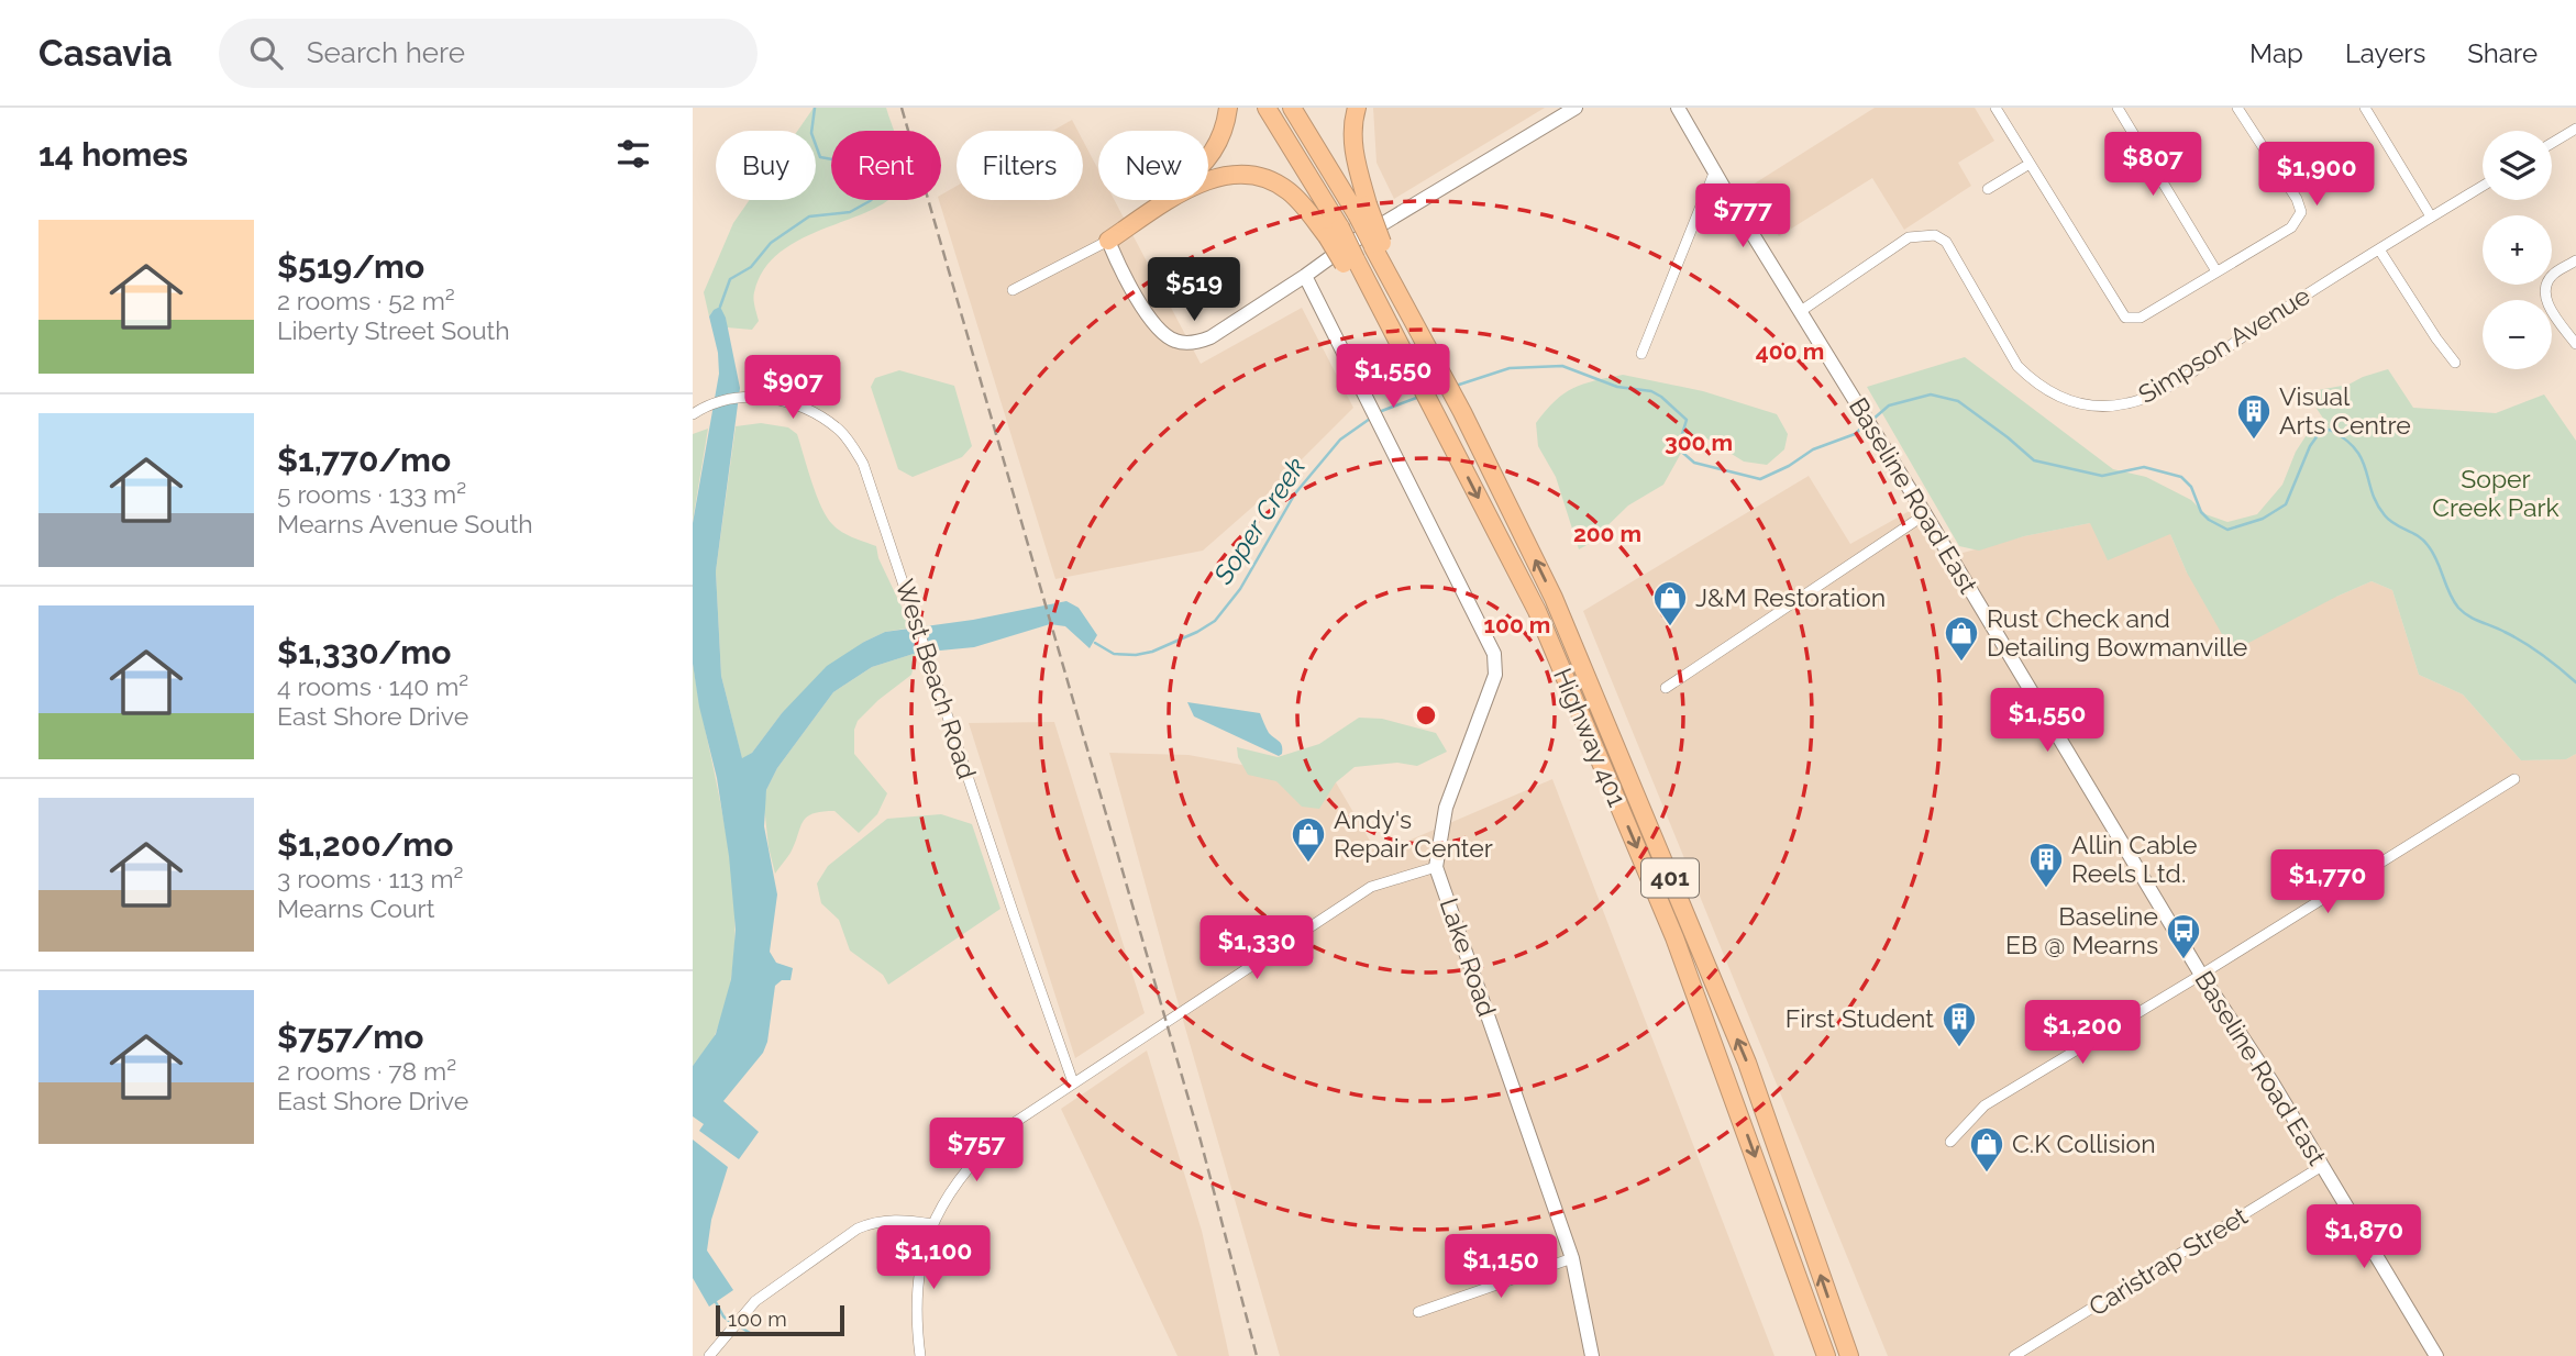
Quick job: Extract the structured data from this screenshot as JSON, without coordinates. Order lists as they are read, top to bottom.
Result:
{
  "streets": {
    "highway": ["Highway 401", "401"],
    "street": [
      "Simpson Avenue",
      "Baseline Road East",
      "West Beach Road",
      "Lake Road",
      "Caristrap Street"
    ]
  },
  "crossings": [
    ["Simpson Avenue", "Baseline Road East"],
    ["Baseline Road East", "Caristrap Street"]
  ],
  "water": ["Soper Creek"],
  "parks": ["Soper Creek Park"],
  "places": {
    "building": ["Visual Arts Centre", "Allin Cable Reels Ltd.", "First Student"],
    "shop": [
      "J&M Restoration",
      "Rust Check and Detailing Bowmanville",
      "Andy's Repair Center",
      "C.K Collision"
    ],
    "bus stop": ["Baseline EB @ Mearns"]
  },
  "scale_bar": "100 m",
  "page": {
    "header": "Casavia",
    "search": "Search here",
    "nav": ["Map", "Layers", "Share"],
    "heading": "14 homes",
    "map_buttons": ["+", "−"],
    "chip": [
      "Buy",
      "Rent",
      "Filters",
      "New"
    ],
    "price": [
      "$807",
      "$1,900",
      "$777",
      "$519",
      "$1,550",
      "$907",
      "$1,550",
      "$1,770",
      "$1,330",
      "$1,200",
      "$757",
      "$1,870",
      "$1,100",
      "$1,150"
    ],
    "list": [
      {
        "name": "$519/mo",
        "note": "2 rooms · 52 m² · Liberty Street South"
      },
      {
        "name": "$1,770/mo",
        "note": "5 rooms · 133 m² · Mearns Avenue South"
      },
      {
        "name": "$1,330/mo",
        "note": "4 rooms · 140 m² · East Shore Drive"
      },
      {
        "name": "$1,200/mo",
        "note": "3 rooms · 113 m² · Mearns Court"
      },
      {
        "name": "$757/mo",
        "note": "2 rooms · 78 m² · East Shore Drive"
      }
    ],
    "scale": "100 m"
  },
  "rings": [
    "400 m",
    "300 m",
    "200 m",
    "100 m"
  ]
}
